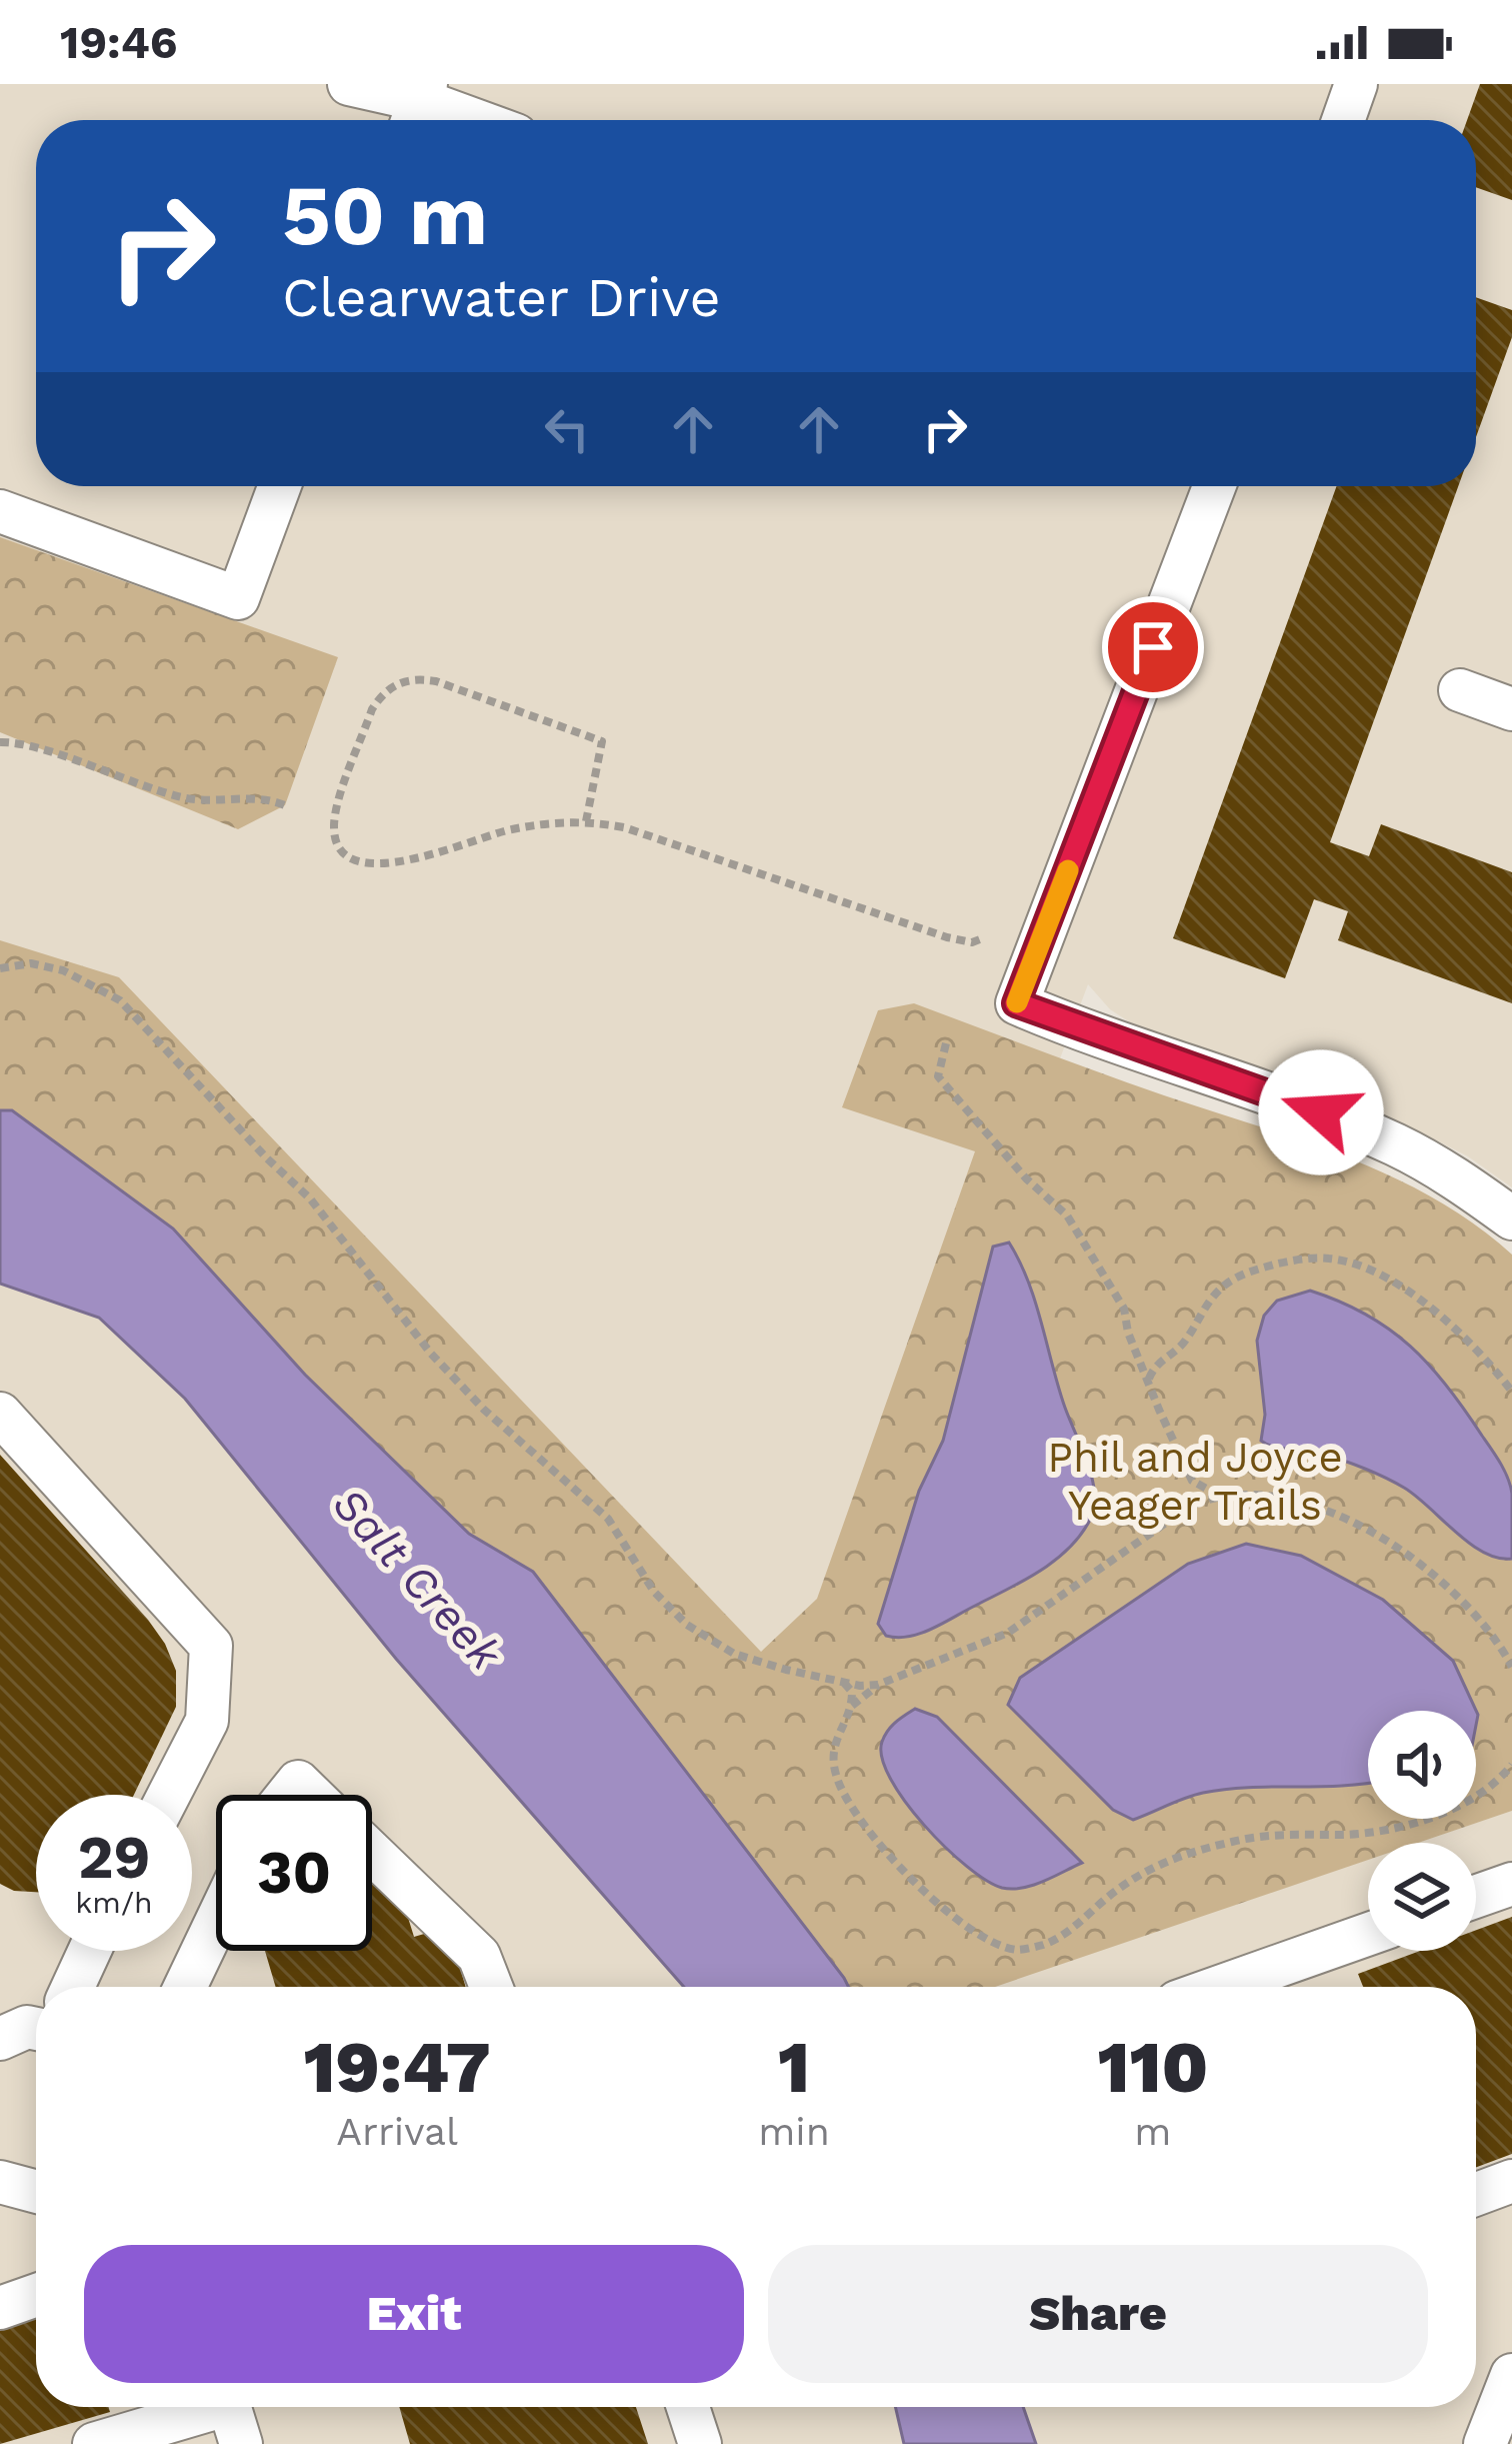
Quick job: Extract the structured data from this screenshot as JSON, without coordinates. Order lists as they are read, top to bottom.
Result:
{
  "water": ["Salt Creek"],
  "parks": ["Phil and Joyce Yeager Trails"],
  "page": {
    "status": "19:46",
    "turn": ["50 m", "Clearwater Drive"],
    "speed": "29 km/h",
    "limit": "30",
    "eta": [
      "19:47",
      "Arrival",
      "1",
      "min",
      "110",
      "m"
    ],
    "buttons": ["Exit", "Share"]
  }
}
